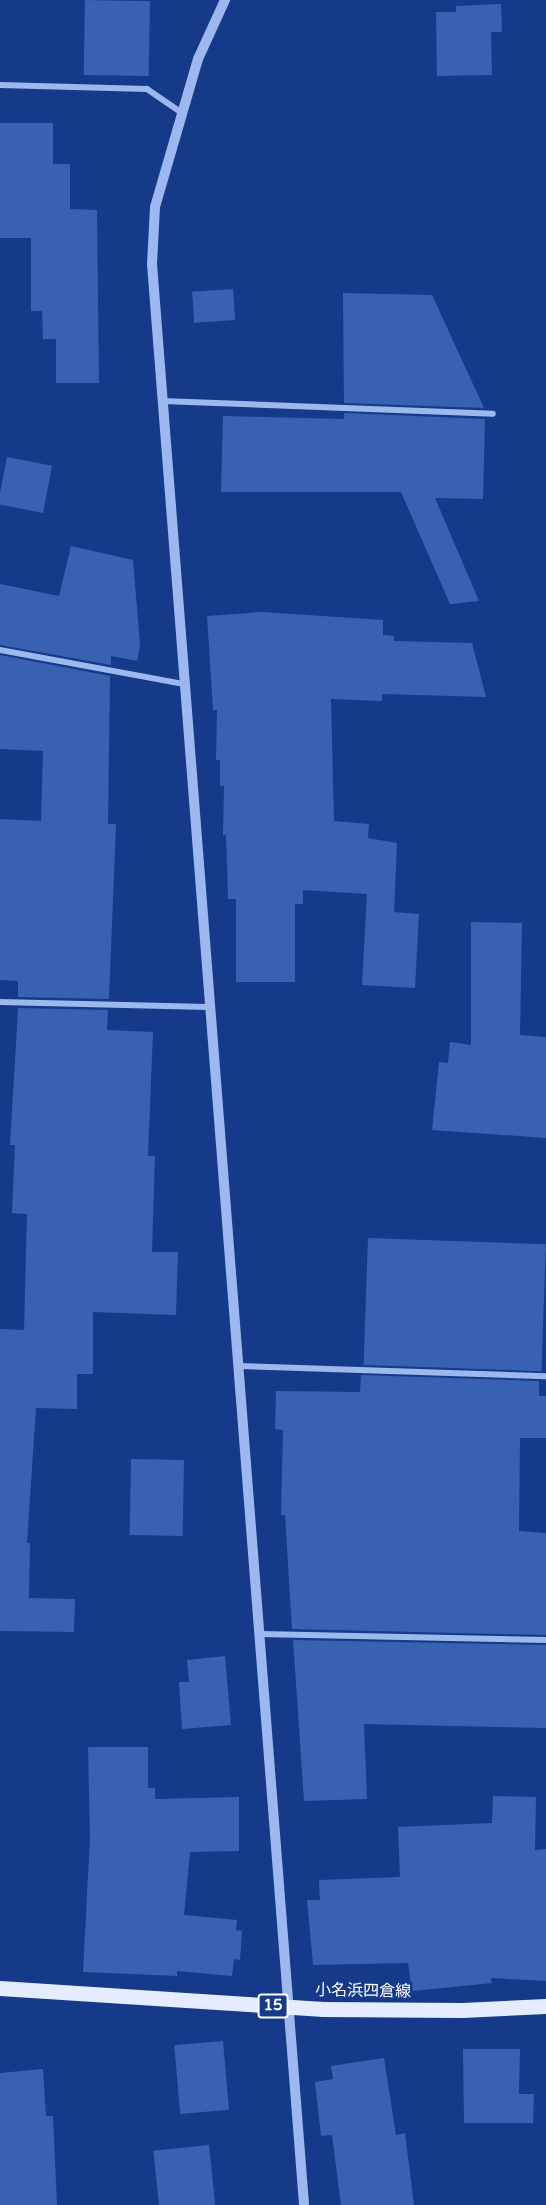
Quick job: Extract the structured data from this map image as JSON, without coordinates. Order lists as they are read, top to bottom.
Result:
{
  "streets": {
    "main road": ["小名浜四倉線", "15"]
  }
}
